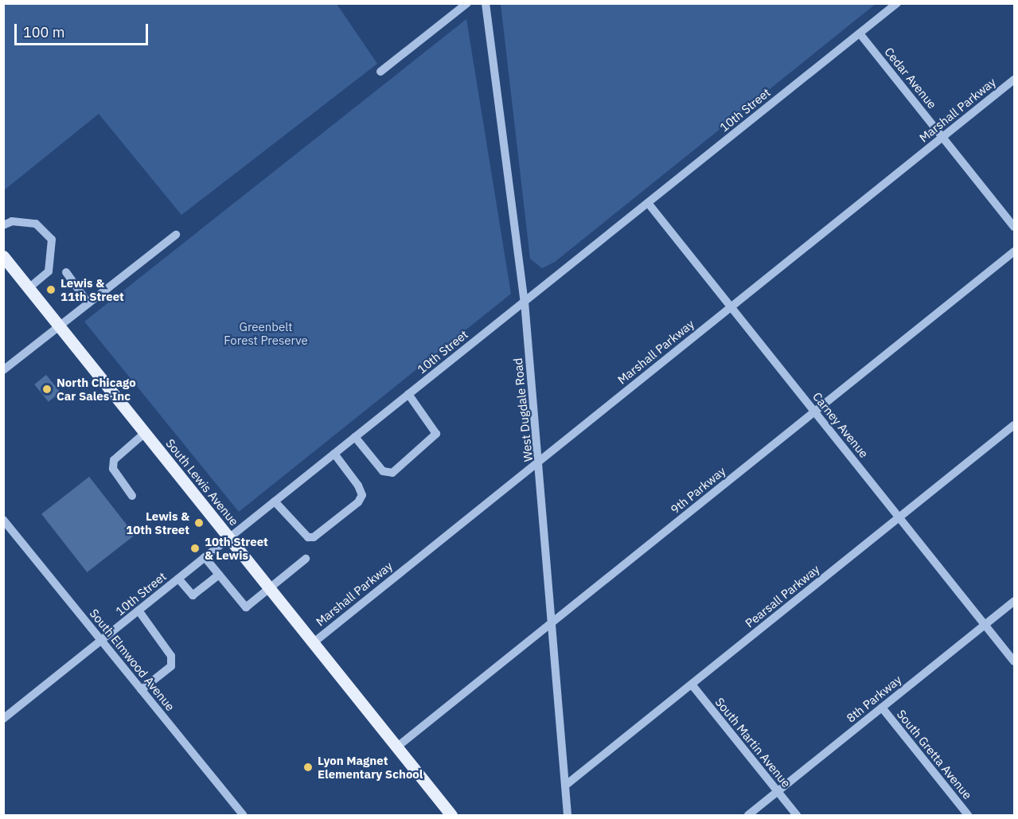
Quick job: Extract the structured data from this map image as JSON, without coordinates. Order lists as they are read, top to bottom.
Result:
{
  "streets": {
    "main road": ["South Lewis Avenue"],
    "street": [
      "Cedar Avenue",
      "10th Street",
      "Marshall Parkway",
      "West Dugdale Road",
      "Carney Avenue",
      "9th Parkway",
      "Pearsall Parkway",
      "South Elmwood Avenue",
      "8th Parkway",
      "South Martin Avenue",
      "South Gretta Avenue"
    ]
  },
  "crossings": [
    ["Cedar Avenue", "10th Street"],
    ["Cedar Avenue", "Marshall Parkway"],
    ["10th Street", "West Dugdale Road"],
    ["10th Street", "Carney Avenue"],
    ["10th Street", "South Lewis Avenue"],
    ["10th Street", "South Elmwood Avenue"],
    ["Marshall Parkway", "West Dugdale Road"],
    ["Marshall Parkway", "Carney Avenue"],
    ["Marshall Parkway", "South Lewis Avenue"],
    ["West Dugdale Road", "9th Parkway"],
    ["West Dugdale Road", "Pearsall Parkway"],
    ["Carney Avenue", "9th Parkway"],
    ["Carney Avenue", "Pearsall Parkway"],
    ["Carney Avenue", "8th Parkway"],
    ["South Lewis Avenue", "9th Parkway"],
    ["Pearsall Parkway", "South Martin Avenue"],
    ["8th Parkway", "South Martin Avenue"],
    ["8th Parkway", "South Gretta Avenue"]
  ],
  "parks": ["Greenbelt Forest Preserve"],
  "places": [
    "Lewis & 11th Street",
    "North Chicago Car Sales Inc",
    "Lewis & 10th Street",
    "10th Street & Lewis",
    "Lyon Magnet Elementary School"
  ],
  "scale_bar": "100 m"
}
